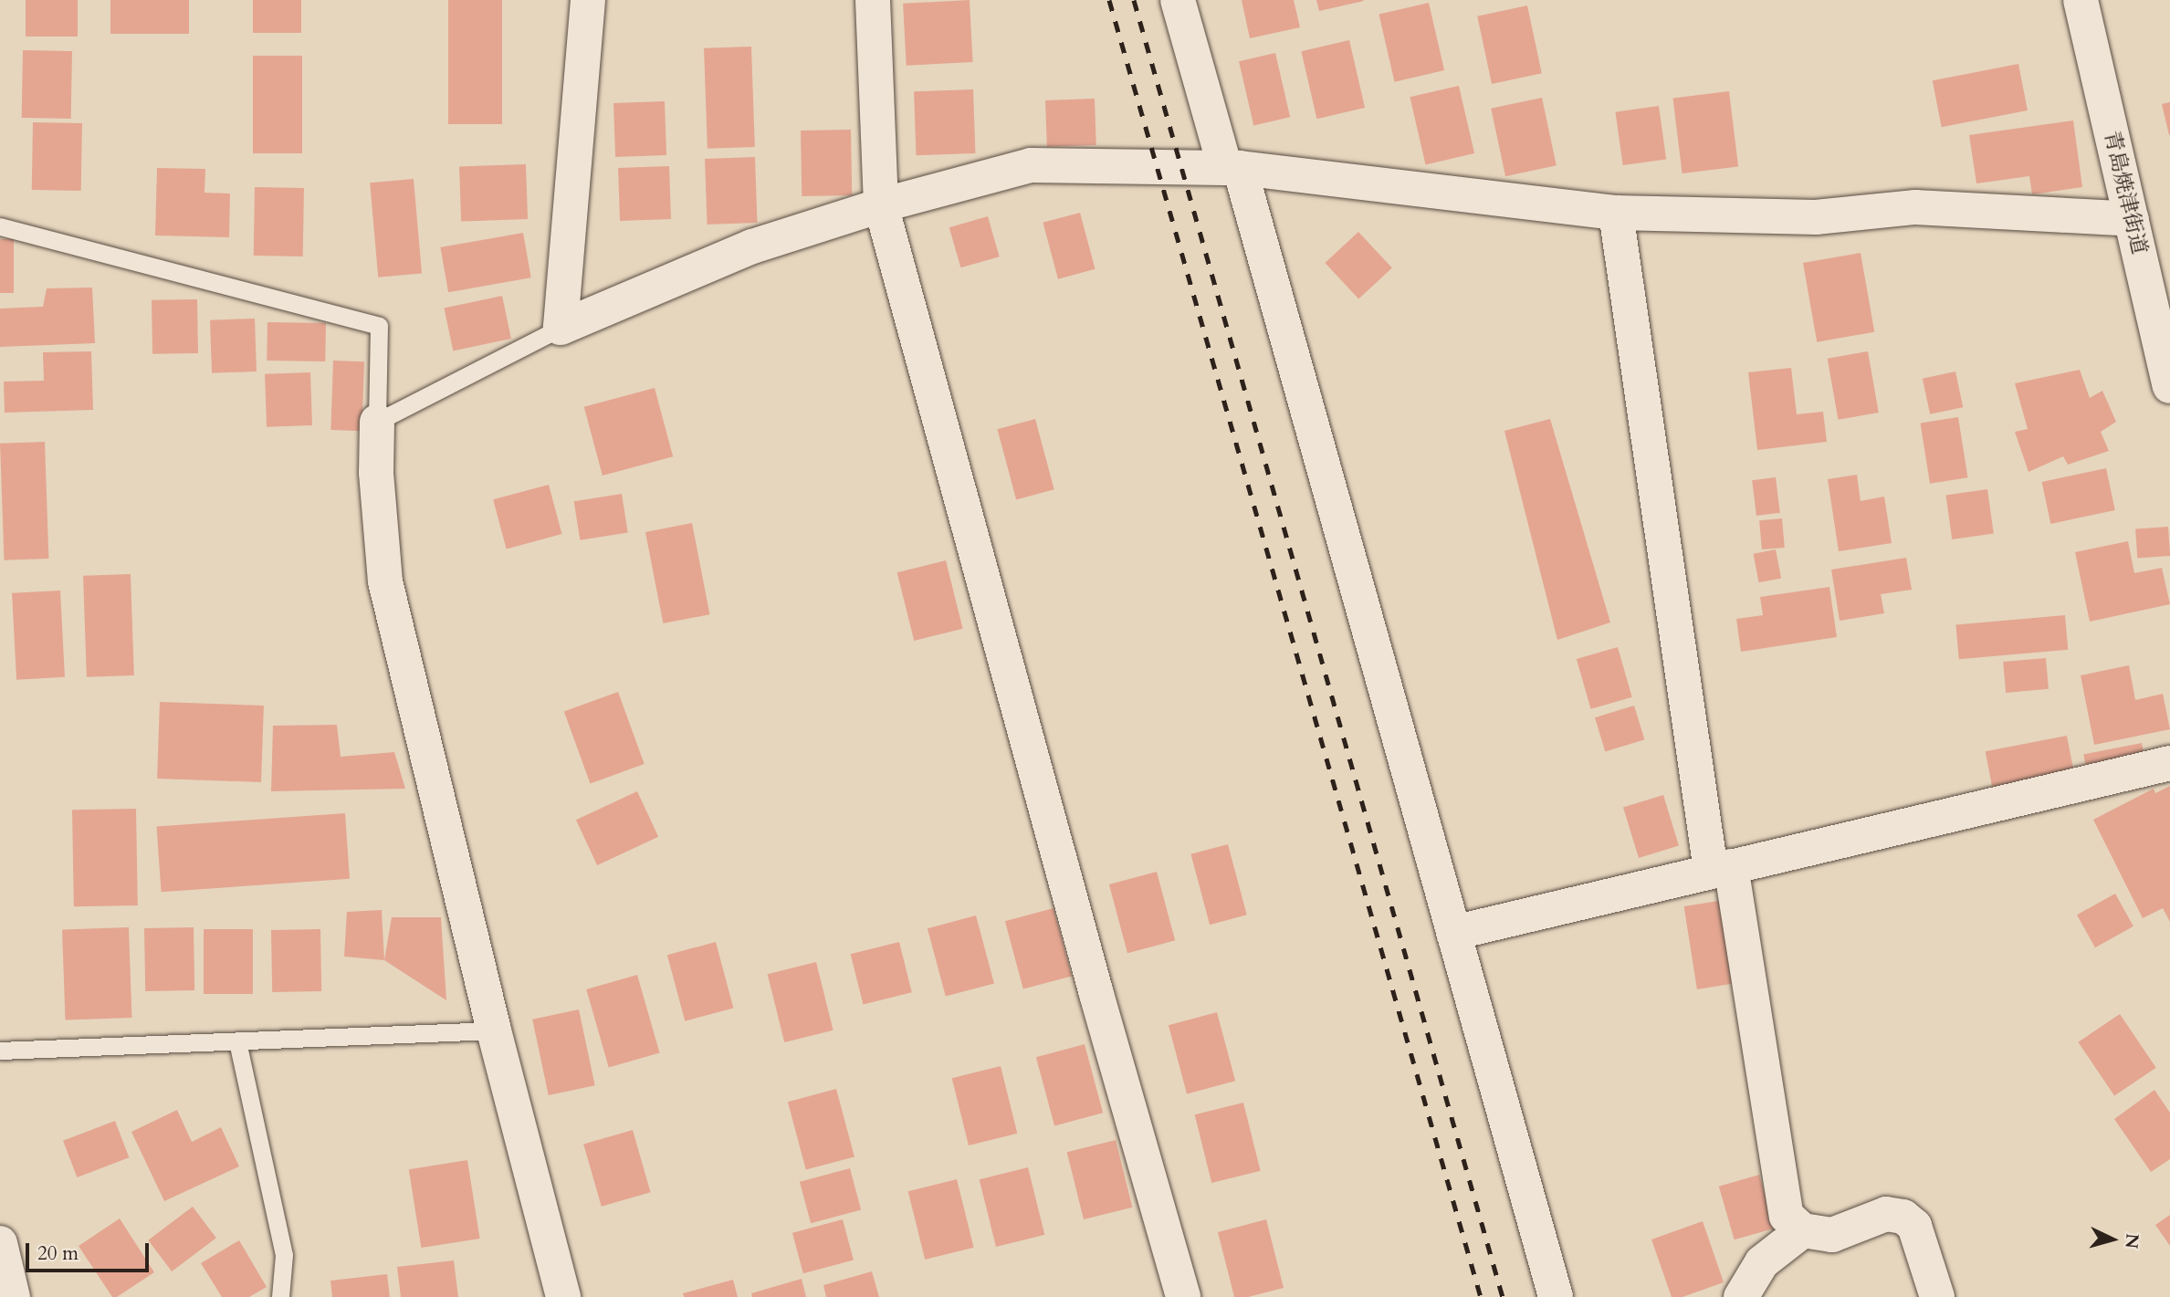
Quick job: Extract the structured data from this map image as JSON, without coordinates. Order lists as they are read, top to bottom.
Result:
{
  "streets": {
    "street": ["青島焼津街道"]
  },
  "scale_bar": "20 m",
  "north": "right"
}
